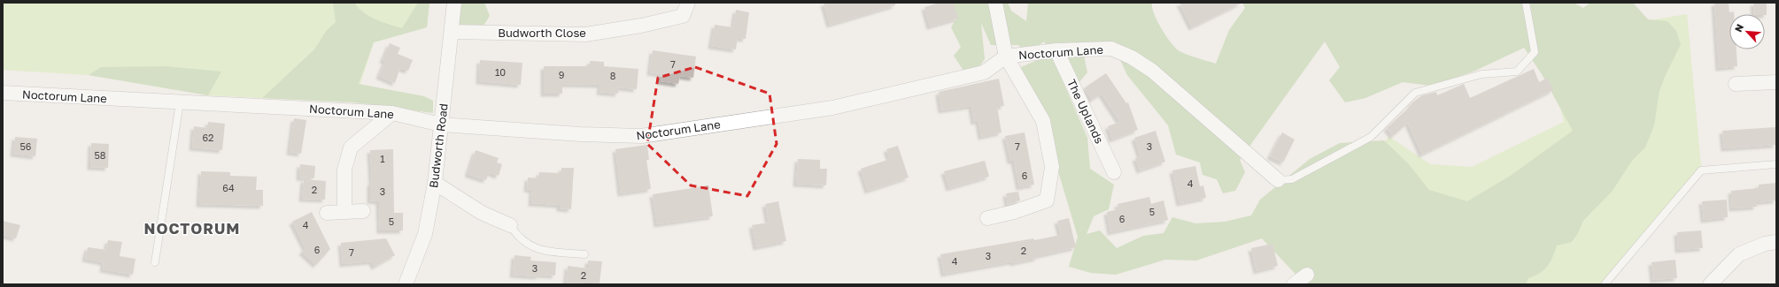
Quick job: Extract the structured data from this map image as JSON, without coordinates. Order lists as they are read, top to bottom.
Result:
{
  "streets": {
    "street": [
      "Budworth Close",
      "Noctorum Lane",
      "The Uplands",
      "Budworth Road"
    ]
  },
  "crossings": [
    ["Budworth Close", "Budworth Road"],
    ["Noctorum Lane", "The Uplands"],
    ["Noctorum Lane", "Budworth Road"]
  ],
  "districts": ["NOCTORUM"],
  "house_numbers": [
    "7",
    "10",
    "9",
    "8",
    "62",
    "56",
    "7",
    "3",
    "58",
    "1",
    "6",
    "4",
    "64",
    "2",
    "3",
    "5",
    "6",
    "5",
    "4",
    "6",
    "2",
    "7",
    "3",
    "4",
    "3",
    "2"
  ],
  "north": "top left"
}
